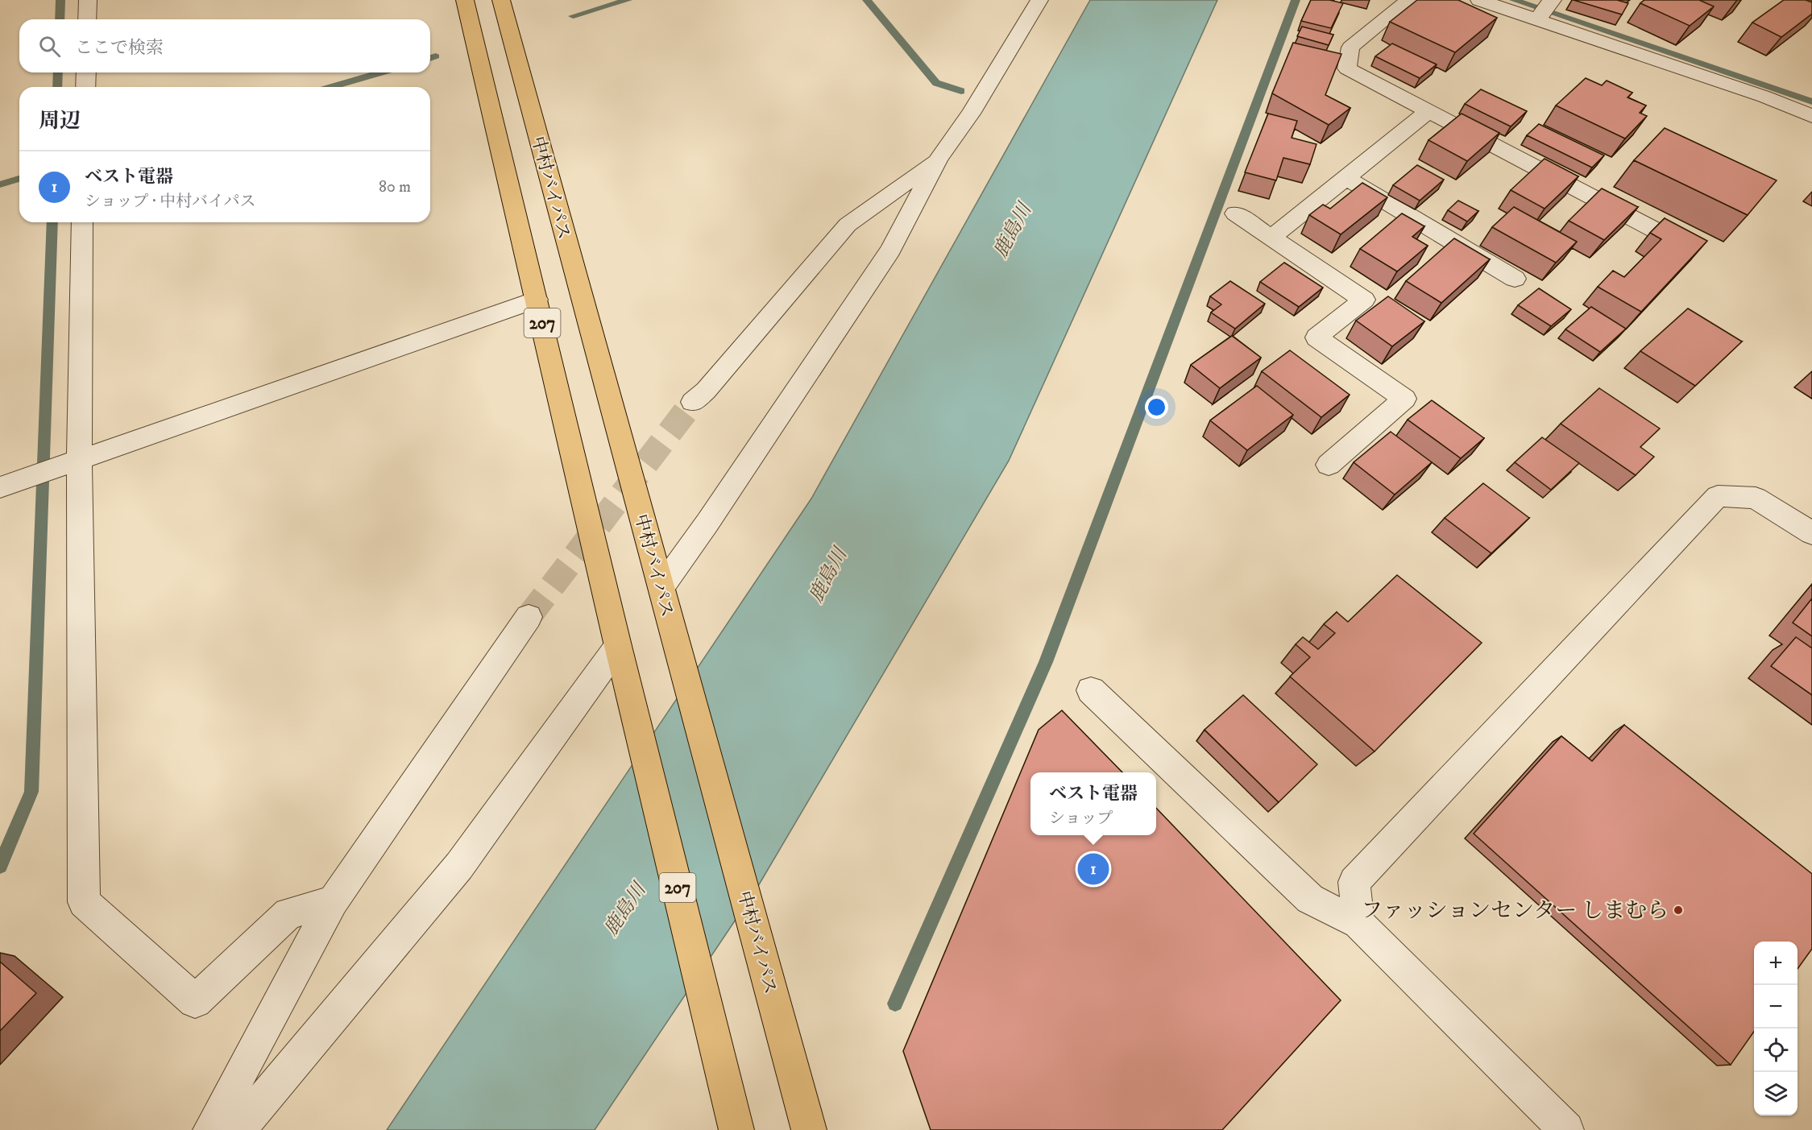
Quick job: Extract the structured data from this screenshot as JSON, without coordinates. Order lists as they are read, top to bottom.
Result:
{
  "streets": {
    "highway": ["中村バイパス", "207"]
  },
  "water": ["鹿島川"],
  "places": ["ファッションセンター しまむら"],
  "page": {
    "search": "ここで検索",
    "heading": "周辺",
    "list": [
      {
        "mark": "1",
        "name": "ベスト電器",
        "note": "ショップ · 中村バイパス",
        "value": "80 m"
      }
    ],
    "popup": ["ベスト電器", "ショップ"],
    "pins": "1",
    "map_buttons": ["+", "−"]
  }
}
